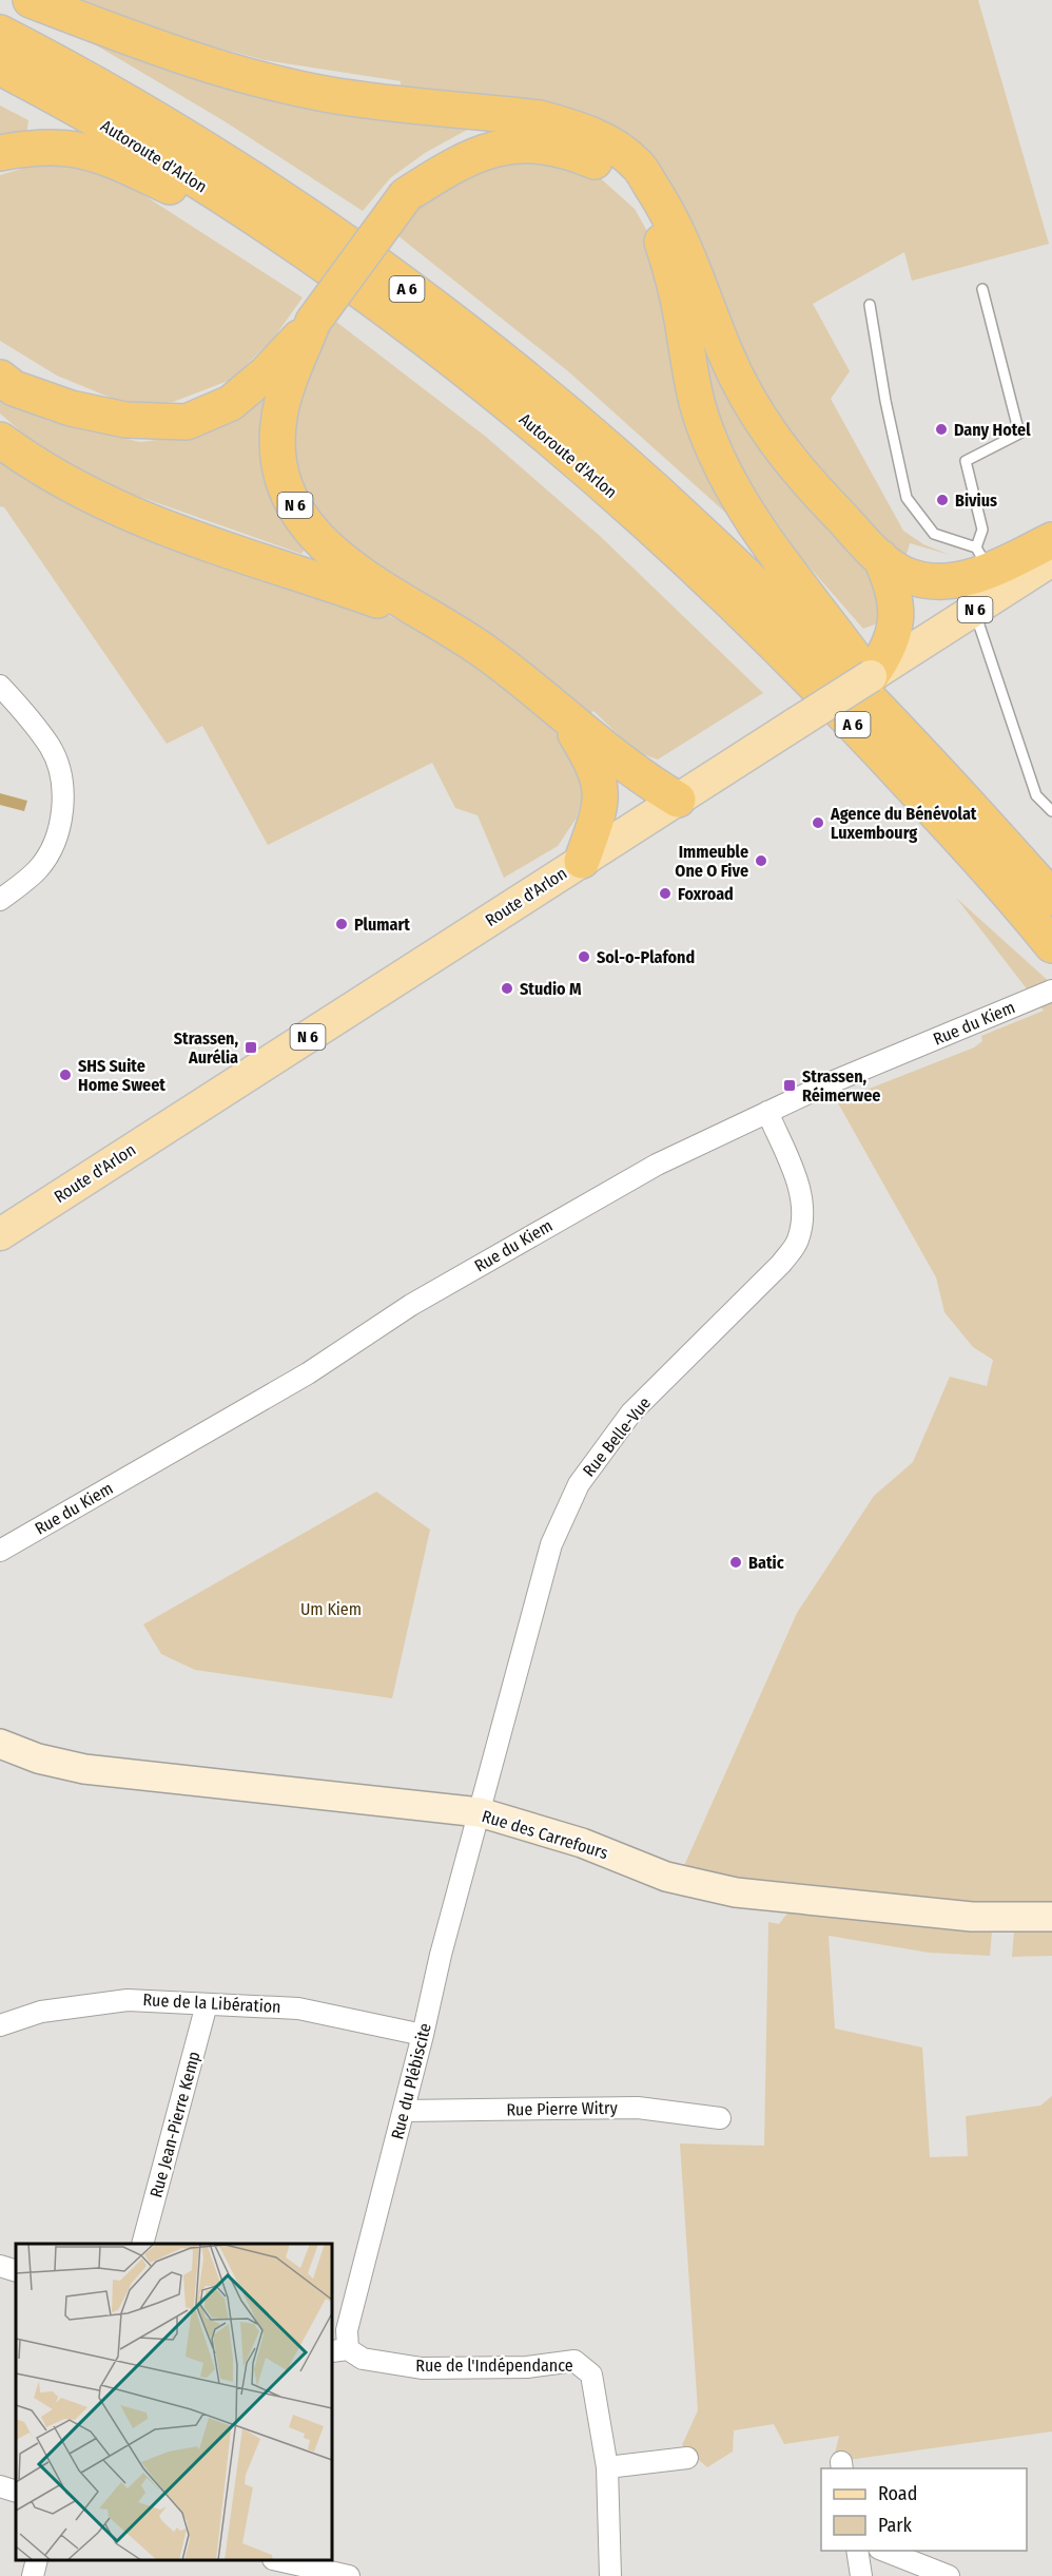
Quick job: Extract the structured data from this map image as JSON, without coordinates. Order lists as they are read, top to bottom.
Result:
{
  "streets": {
    "highway": ["Autoroute d'Arlon", "A 6", "N 6"],
    "main road": ["Route d'Arlon", "Rue des Carrefours"],
    "street": [
      "Rue du Kiem",
      "Rue Belle-Vue",
      "Rue de la Libération",
      "Rue du Plébiscite",
      "Rue Pierre Witry",
      "Rue Jean-Pierre Kemp",
      "Rue de l'Indépendance"
    ]
  },
  "crossings": [
    ["Autoroute d'Arlon", "A 6"],
    ["N 6", "Route d'Arlon"],
    ["Rue du Kiem", "Rue Belle-Vue"],
    ["Rue Belle-Vue", "Rue des Carrefours"],
    ["Rue Belle-Vue", "Rue du Plébiscite"],
    ["Rue des Carrefours", "Rue du Plébiscite"],
    ["Rue de la Libération", "Rue du Plébiscite"],
    ["Rue de la Libération", "Rue Jean-Pierre Kemp"],
    ["Rue du Plébiscite", "Rue Pierre Witry"],
    ["Rue du Plébiscite", "Rue de l'Indépendance"]
  ],
  "parks": ["Um Kiem"],
  "places": {
    "other": [
      "Dany Hotel",
      "Bivius",
      "Agence du Bénévolat Luxembourg",
      "Immeuble One O Five",
      "Foxroad",
      "Plumart",
      "Sol-o-Plafond",
      "Studio M",
      "SHS Suite Home Sweet",
      "Batic"
    ],
    "transit": ["Strassen, Aurélia", "Strassen, Réimerwee"]
  },
  "legend": ["Road", "Park"]
}
